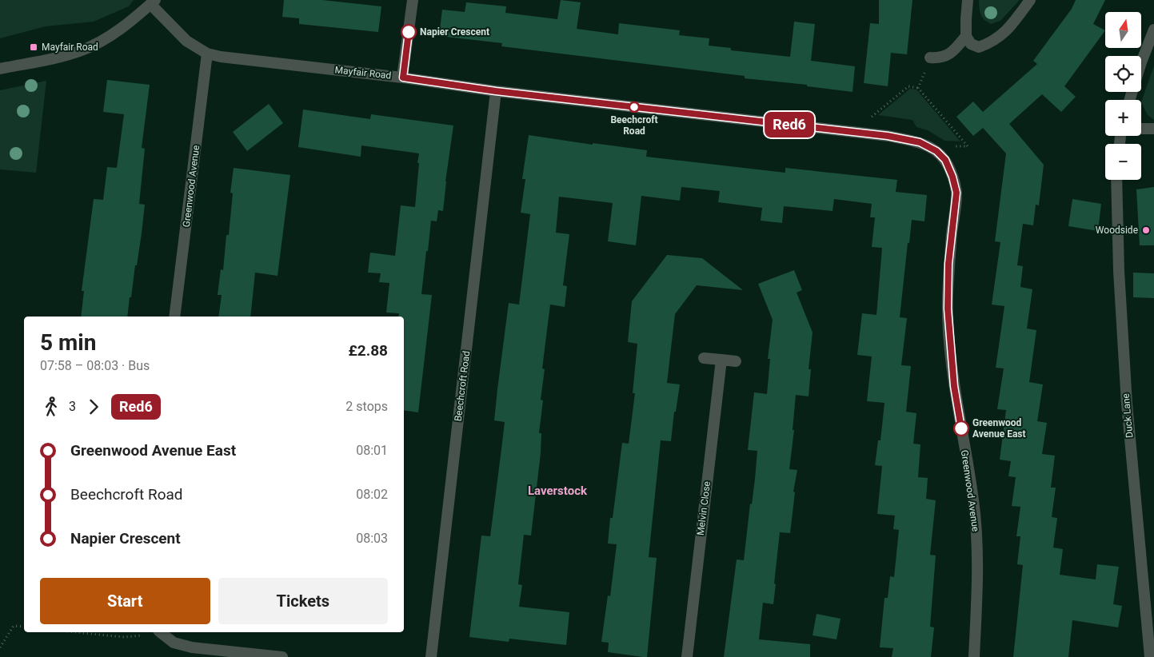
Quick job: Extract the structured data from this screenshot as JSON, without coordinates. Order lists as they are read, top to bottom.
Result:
{
  "streets": {
    "street": [
      "Mayfair Road",
      "Greenwood Avenue",
      "Beechcroft Road",
      "Duck Lane",
      "Melvin Close"
    ]
  },
  "crossings": [
    ["Mayfair Road", "Greenwood Avenue"],
    ["Mayfair Road", "Beechcroft Road"]
  ],
  "districts": ["Laverstock"],
  "places": {
    "other": [
      "Napier Crescent",
      "Beechcroft Road",
      "Woodside",
      "Greenwood Avenue East"
    ],
    "transit": ["Mayfair Road"]
  },
  "lines": ["bus line Red6"],
  "north": "top",
  "page": {
    "on_map": "Red6",
    "map_buttons": ["+", "−"],
    "heading": ["5 min", "07:58 – 08:03 · Bus", "£2.88"],
    "legs": ["3", "Red6", "2 stops"],
    "list": [
      {
        "name": "Greenwood Avenue East",
        "value": "08:01"
      },
      {
        "name": "Beechcroft Road",
        "value": "08:02"
      },
      {
        "name": "Napier Crescent",
        "value": "08:03"
      }
    ],
    "buttons": ["Start", "Tickets"]
  }
}
